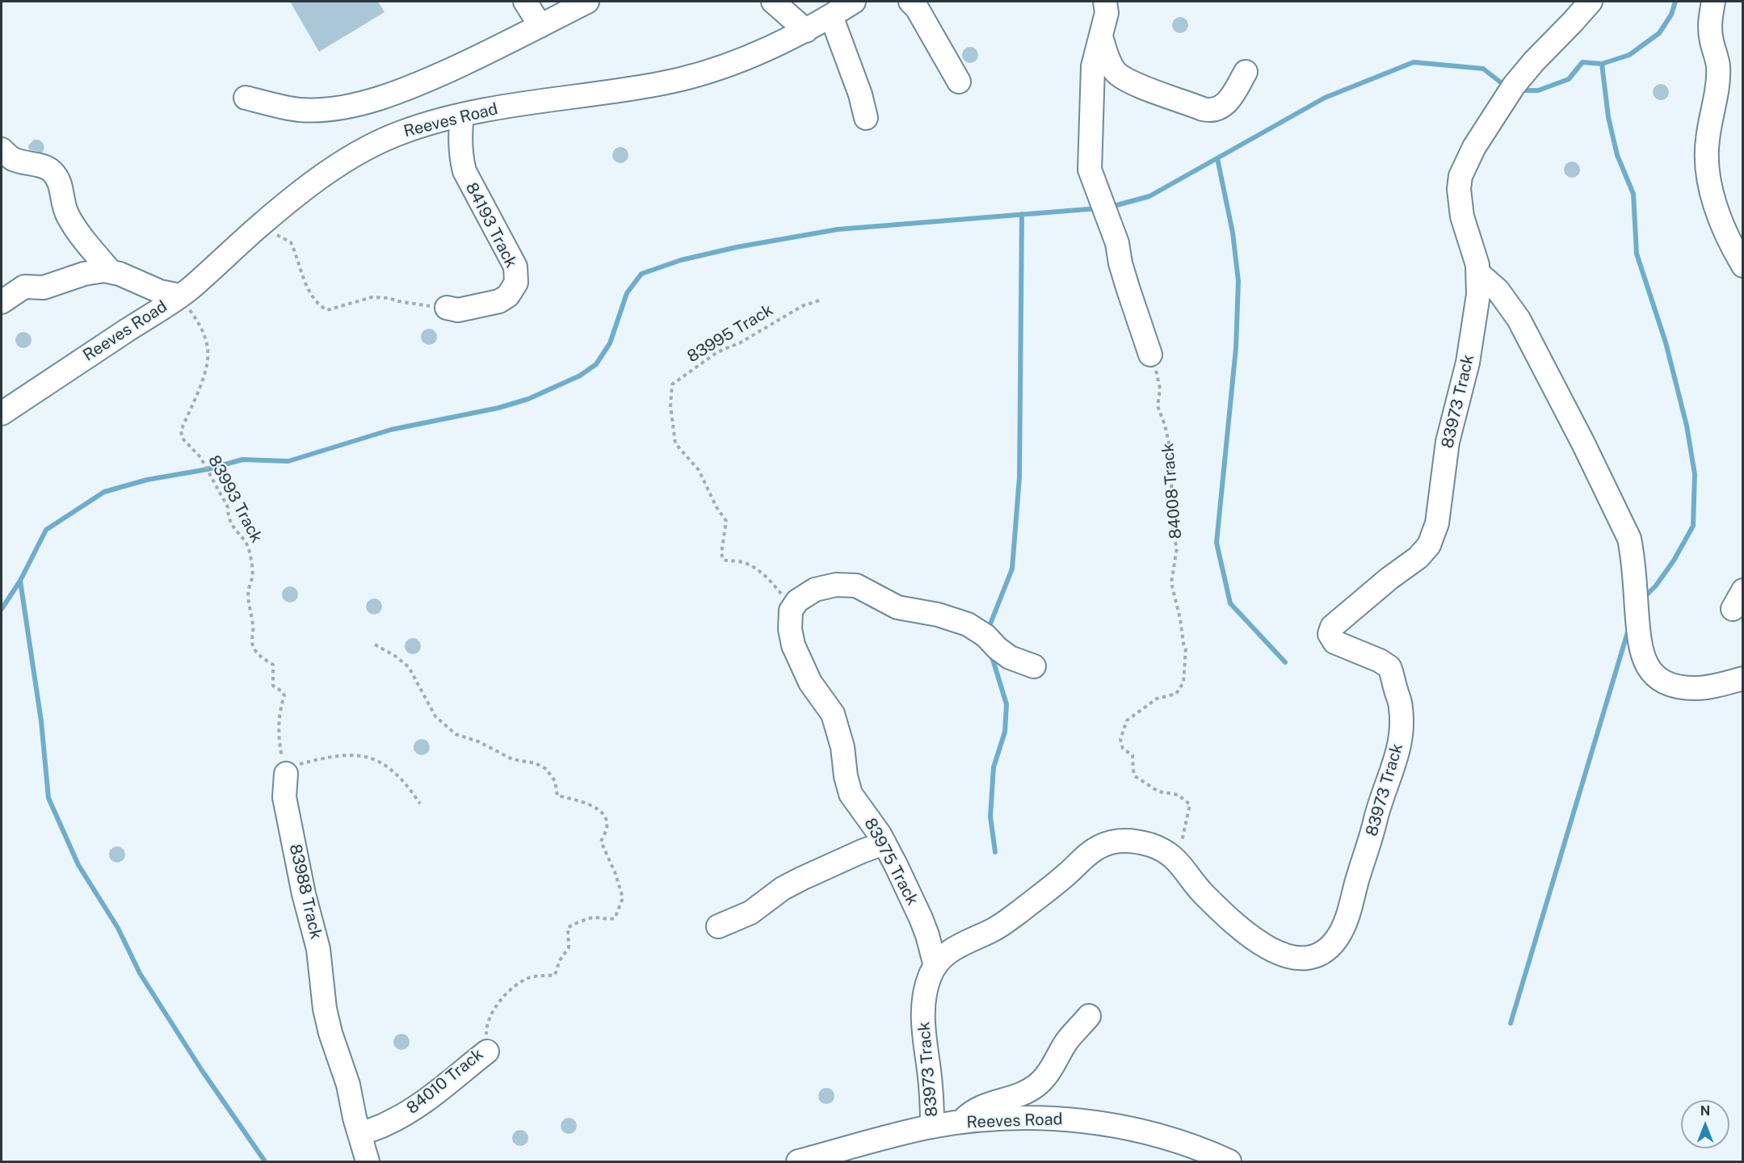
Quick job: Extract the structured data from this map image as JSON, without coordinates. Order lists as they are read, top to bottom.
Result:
{
  "streets": {
    "street": [
      "Reeves Road",
      "84193 Track",
      "83973 Track",
      "83975 Track",
      "83988 Track",
      "84010 Track"
    ],
    "path": ["83995 Track", "84008 Track", "83993 Track"]
  },
  "crossings": [
    ["Reeves Road", "84193 Track"],
    ["Reeves Road", "83973 Track"],
    ["Reeves Road", "83993 Track"],
    ["83995 Track", "83975 Track"],
    ["83973 Track", "84008 Track"],
    ["83973 Track", "83975 Track"],
    ["83993 Track", "83988 Track"],
    ["83988 Track", "84010 Track"]
  ],
  "north": "top"
}
